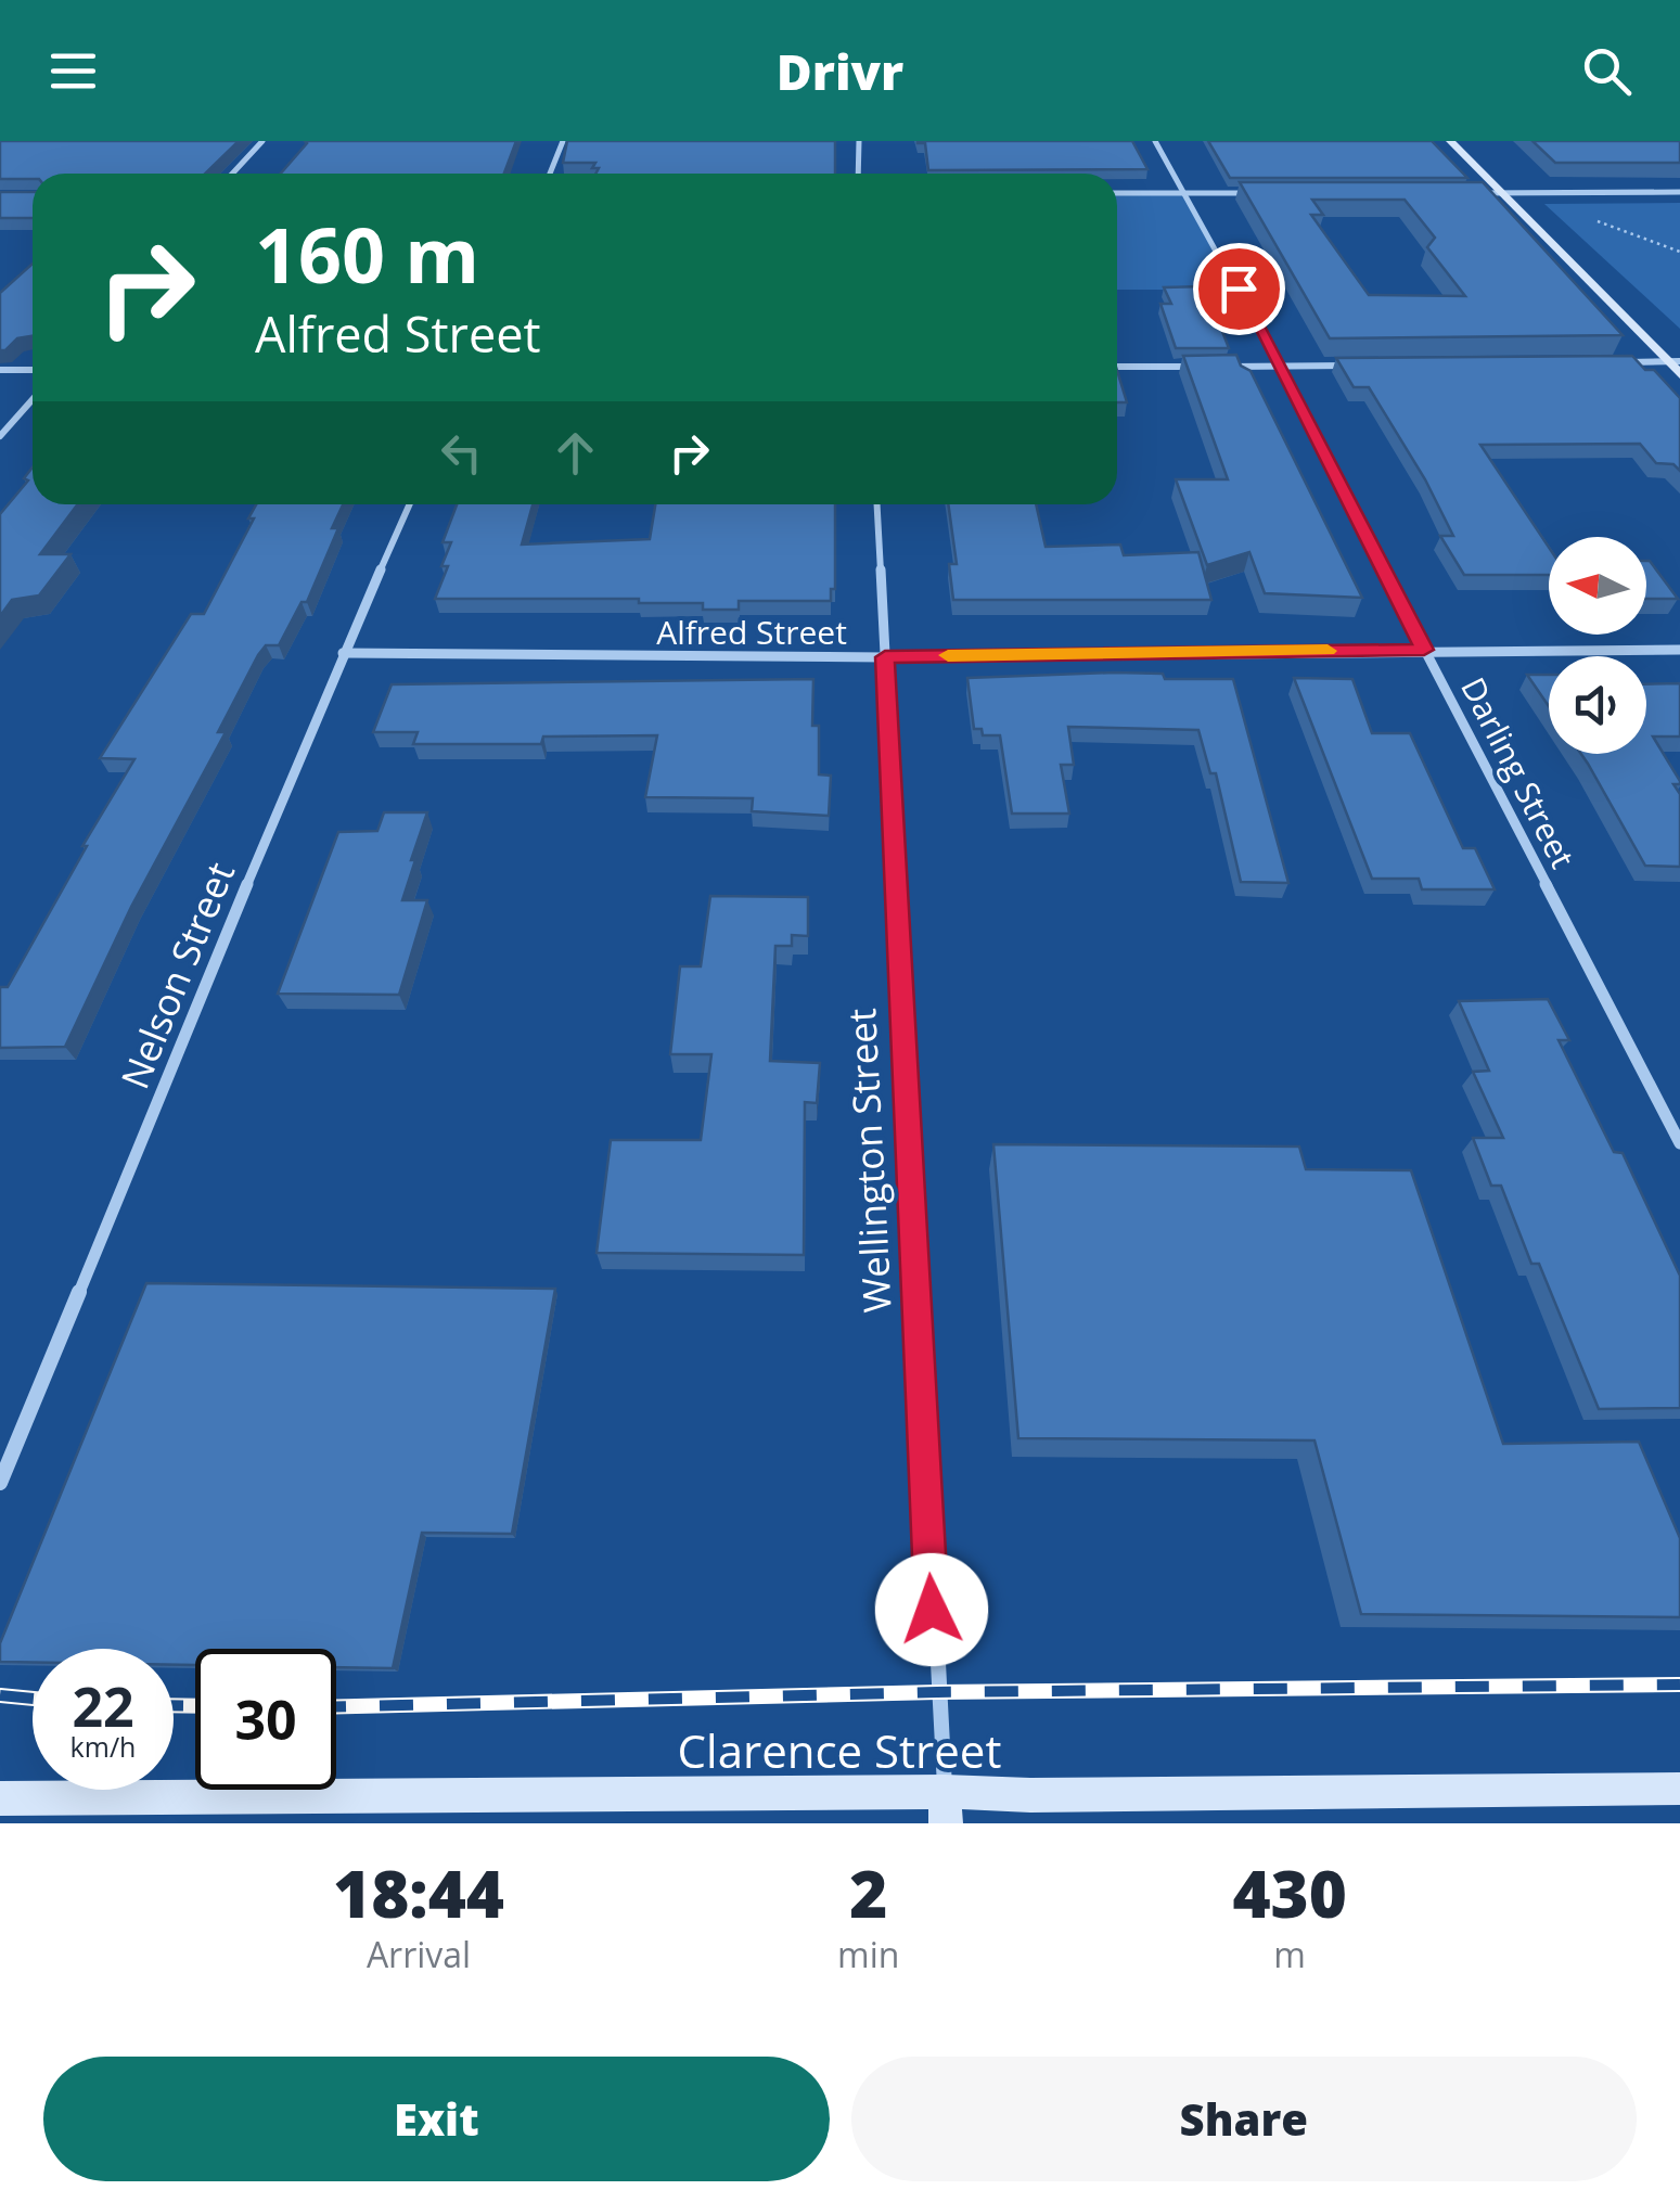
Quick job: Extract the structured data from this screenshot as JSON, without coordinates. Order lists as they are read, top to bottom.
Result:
{
  "streets": {
    "main road": ["Clarence Street"],
    "street": [
      "Alfred Street",
      "Darling Street",
      "Nelson Street",
      "Wellington Street"
    ]
  },
  "crossings": [
    ["Alfred Street", "Darling Street"],
    ["Alfred Street", "Nelson Street"],
    ["Alfred Street", "Wellington Street"],
    ["Wellington Street", "Clarence Street"]
  ],
  "north": "left",
  "page": {
    "header": "Drivr",
    "turn": ["160 m", "Alfred Street"],
    "speed": "22 km/h",
    "limit": "30",
    "eta": [
      "18:44",
      "Arrival",
      "2",
      "min",
      "430",
      "m"
    ],
    "buttons": ["Exit", "Share"]
  }
}
